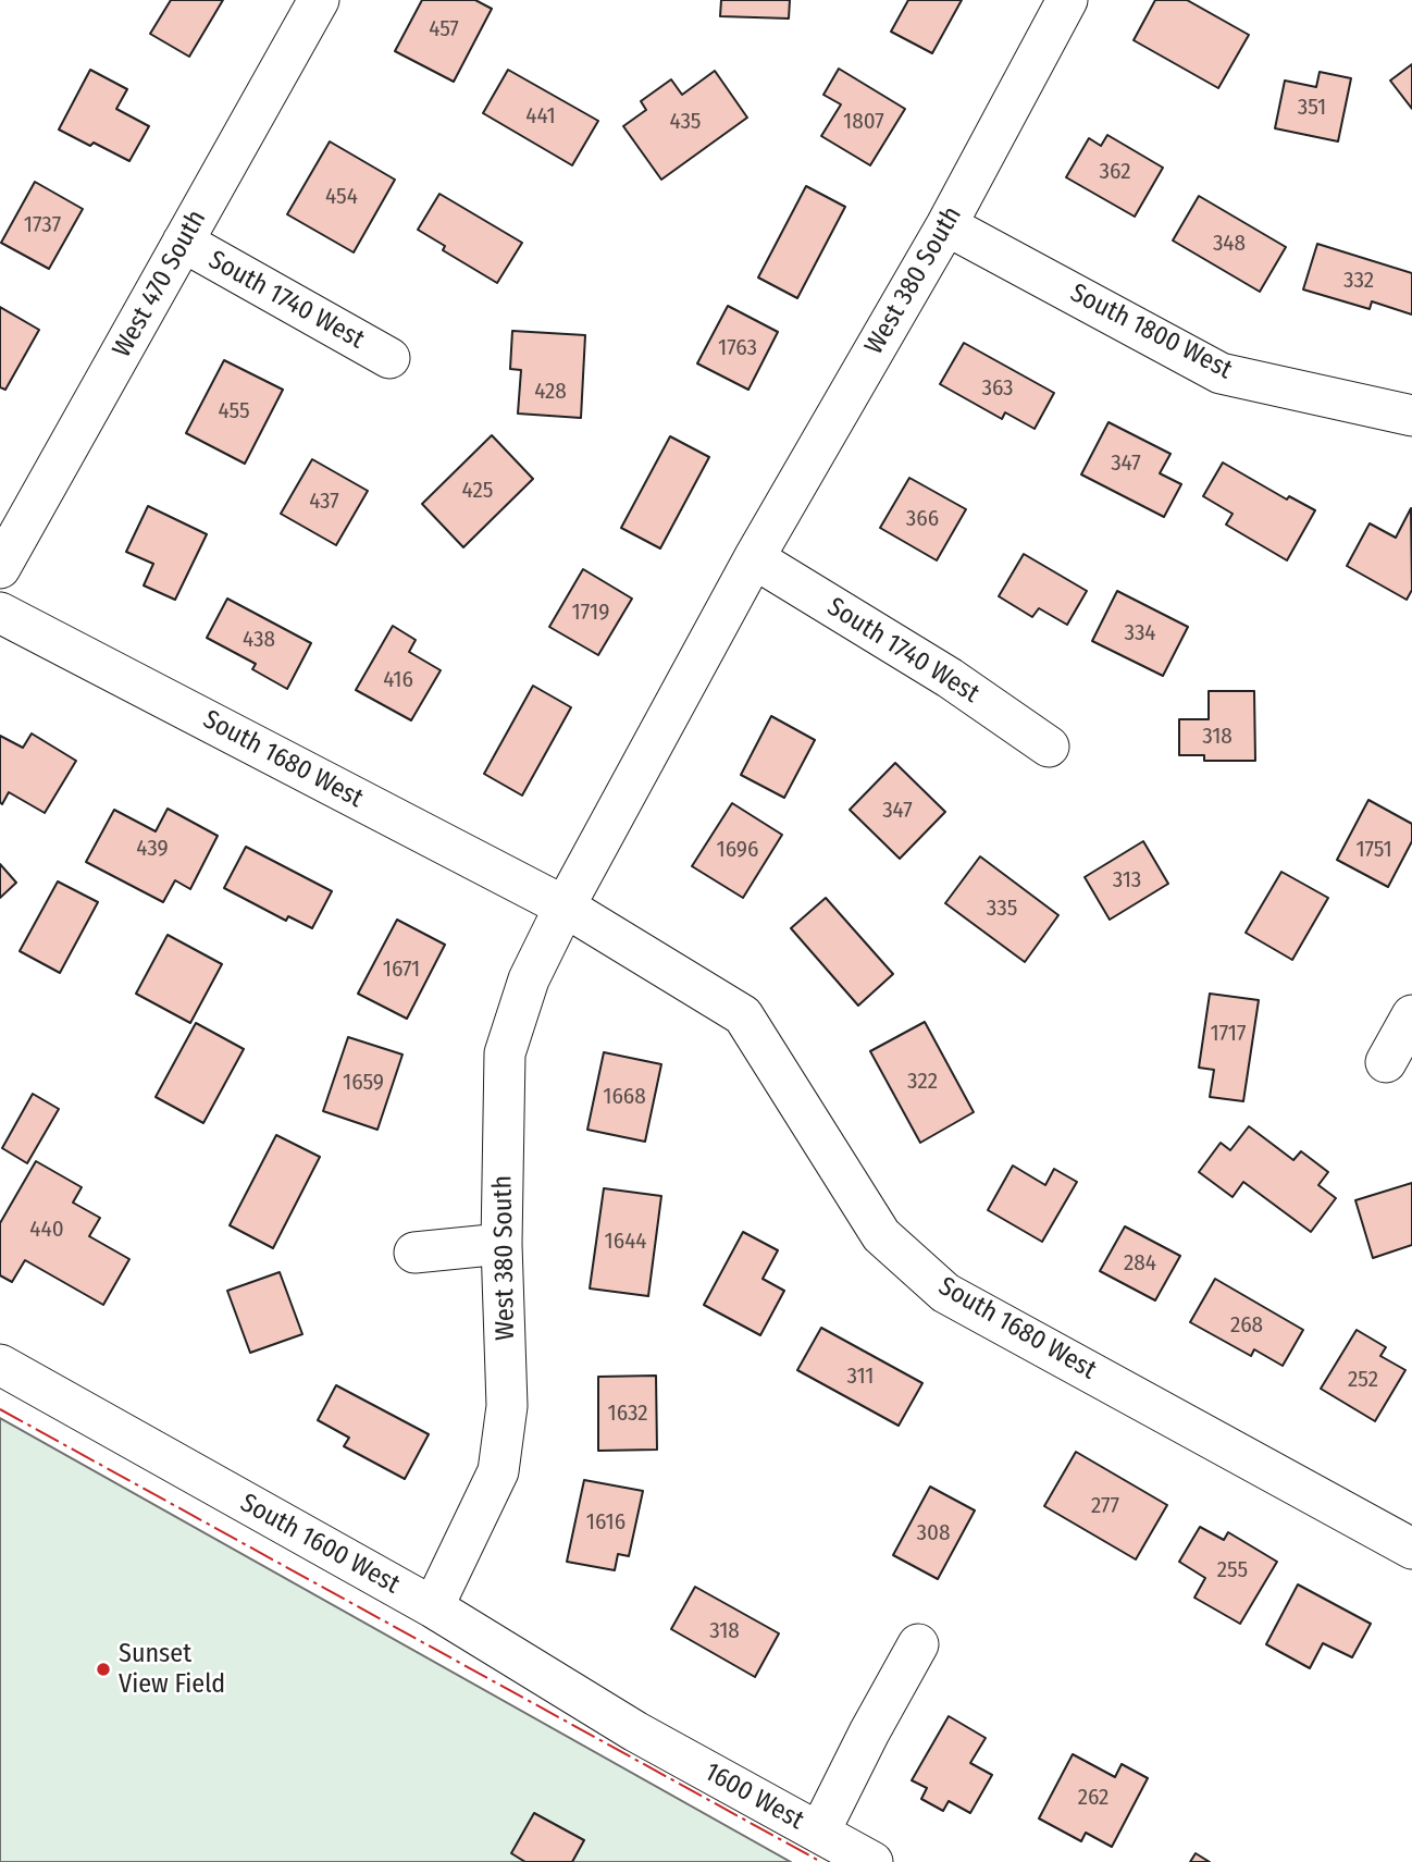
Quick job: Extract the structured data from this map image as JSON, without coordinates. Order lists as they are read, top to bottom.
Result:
{
  "streets": {
    "street": [
      "West 380 South",
      "West 470 South",
      "South 1740 West",
      "South 1800 West",
      "South 1680 West",
      "South 1600 West",
      "1600 West"
    ]
  },
  "crossings": [
    ["West 380 South", "South 1740 West"],
    ["West 380 South", "South 1800 West"],
    ["West 380 South", "South 1680 West"],
    ["West 380 South", "South 1600 West"],
    ["West 470 South", "South 1740 West"],
    ["South 1600 West", "1600 West"]
  ],
  "places": ["Sunset View Field"],
  "house_numbers": [
    "457",
    "351",
    "441",
    "435",
    "1807",
    "362",
    "454",
    "1737",
    "348",
    "332",
    "1763",
    "363",
    "428",
    "455",
    "347",
    "425",
    "437",
    "366",
    "1719",
    "334",
    "438",
    "416",
    "318",
    "347",
    "439",
    "1696",
    "1751",
    "313",
    "335",
    "1671",
    "1717",
    "322",
    "1659",
    "1668",
    "440",
    "1644",
    "284",
    "268",
    "311",
    "252",
    "1632",
    "277",
    "1616",
    "308",
    "255",
    "318",
    "262"
  ]
}
